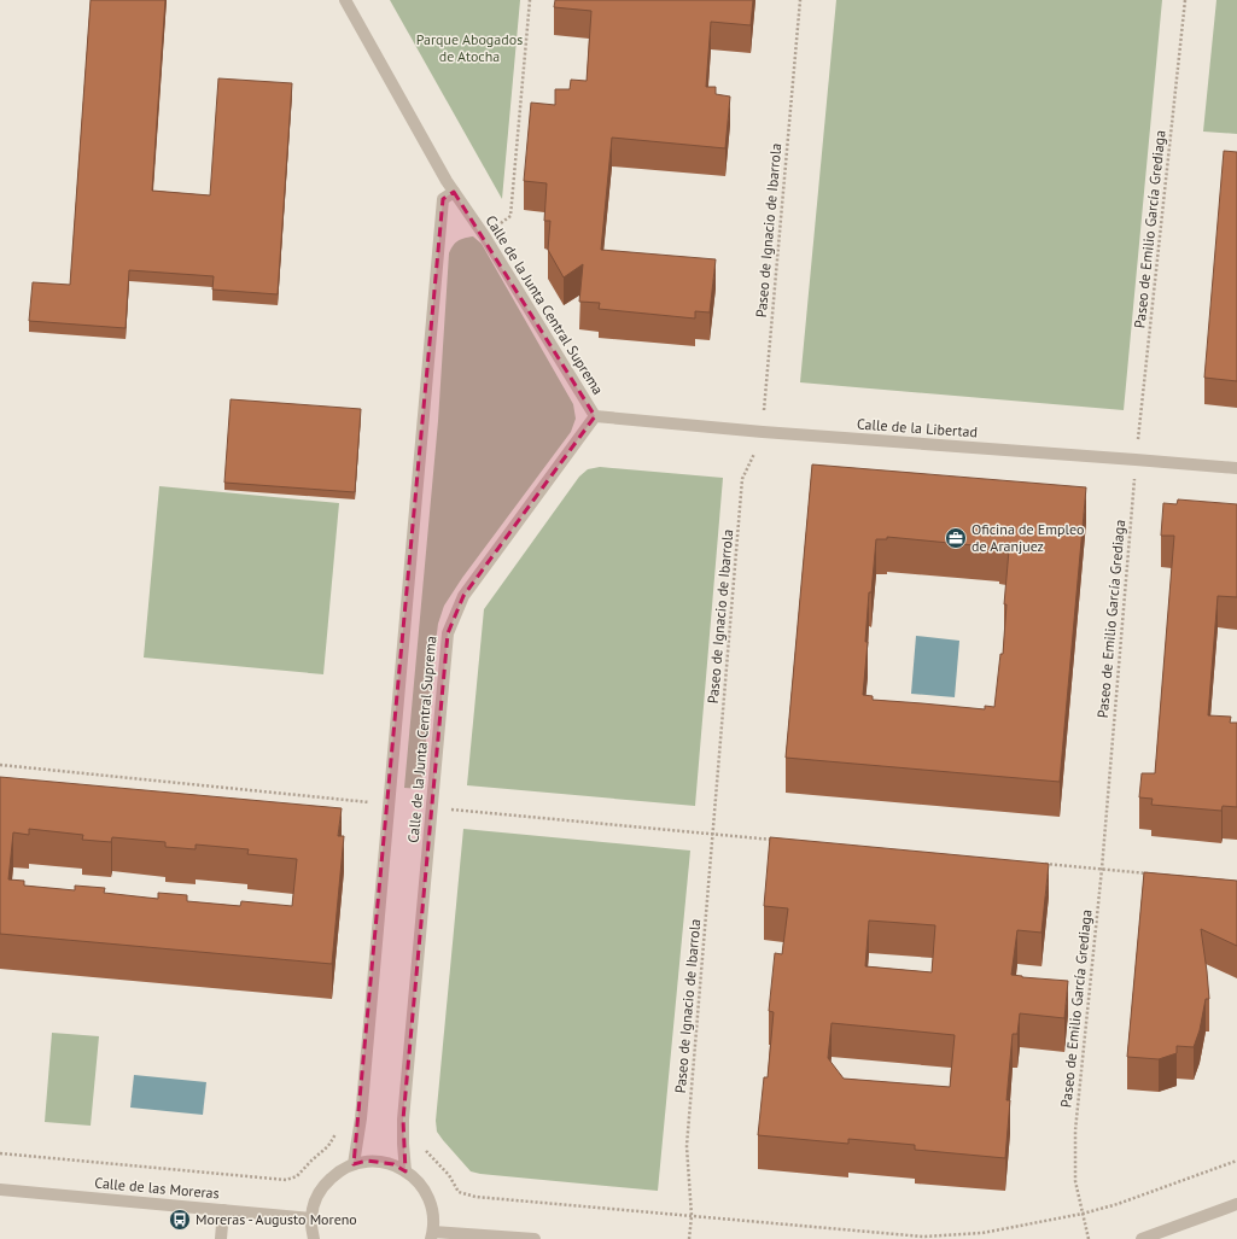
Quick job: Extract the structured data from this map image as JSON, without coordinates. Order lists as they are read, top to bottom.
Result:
{
  "streets": {
    "street": ["Calle de la Junta Central Suprema", "Calle de la Libertad", "Calle de las Moreras"],
    "path": ["Paseo de Emilio García Grediaga", "Paseo de Ignacio de Ibarrola"]
  },
  "crossings": [
    ["Paseo de Emilio García Grediaga", "Calle de la Libertad"],
    ["Paseo de Ignacio de Ibarrola", "Calle de la Libertad"],
    ["Calle de la Junta Central Suprema", "Calle de la Libertad"]
  ],
  "parks": ["Parque Abogados de Atocha"],
  "places": {
    "office": ["Oficina de Empleo de Aranjuez"],
    "bus stop": ["Moreras - Augusto Moreno"]
  }
}
